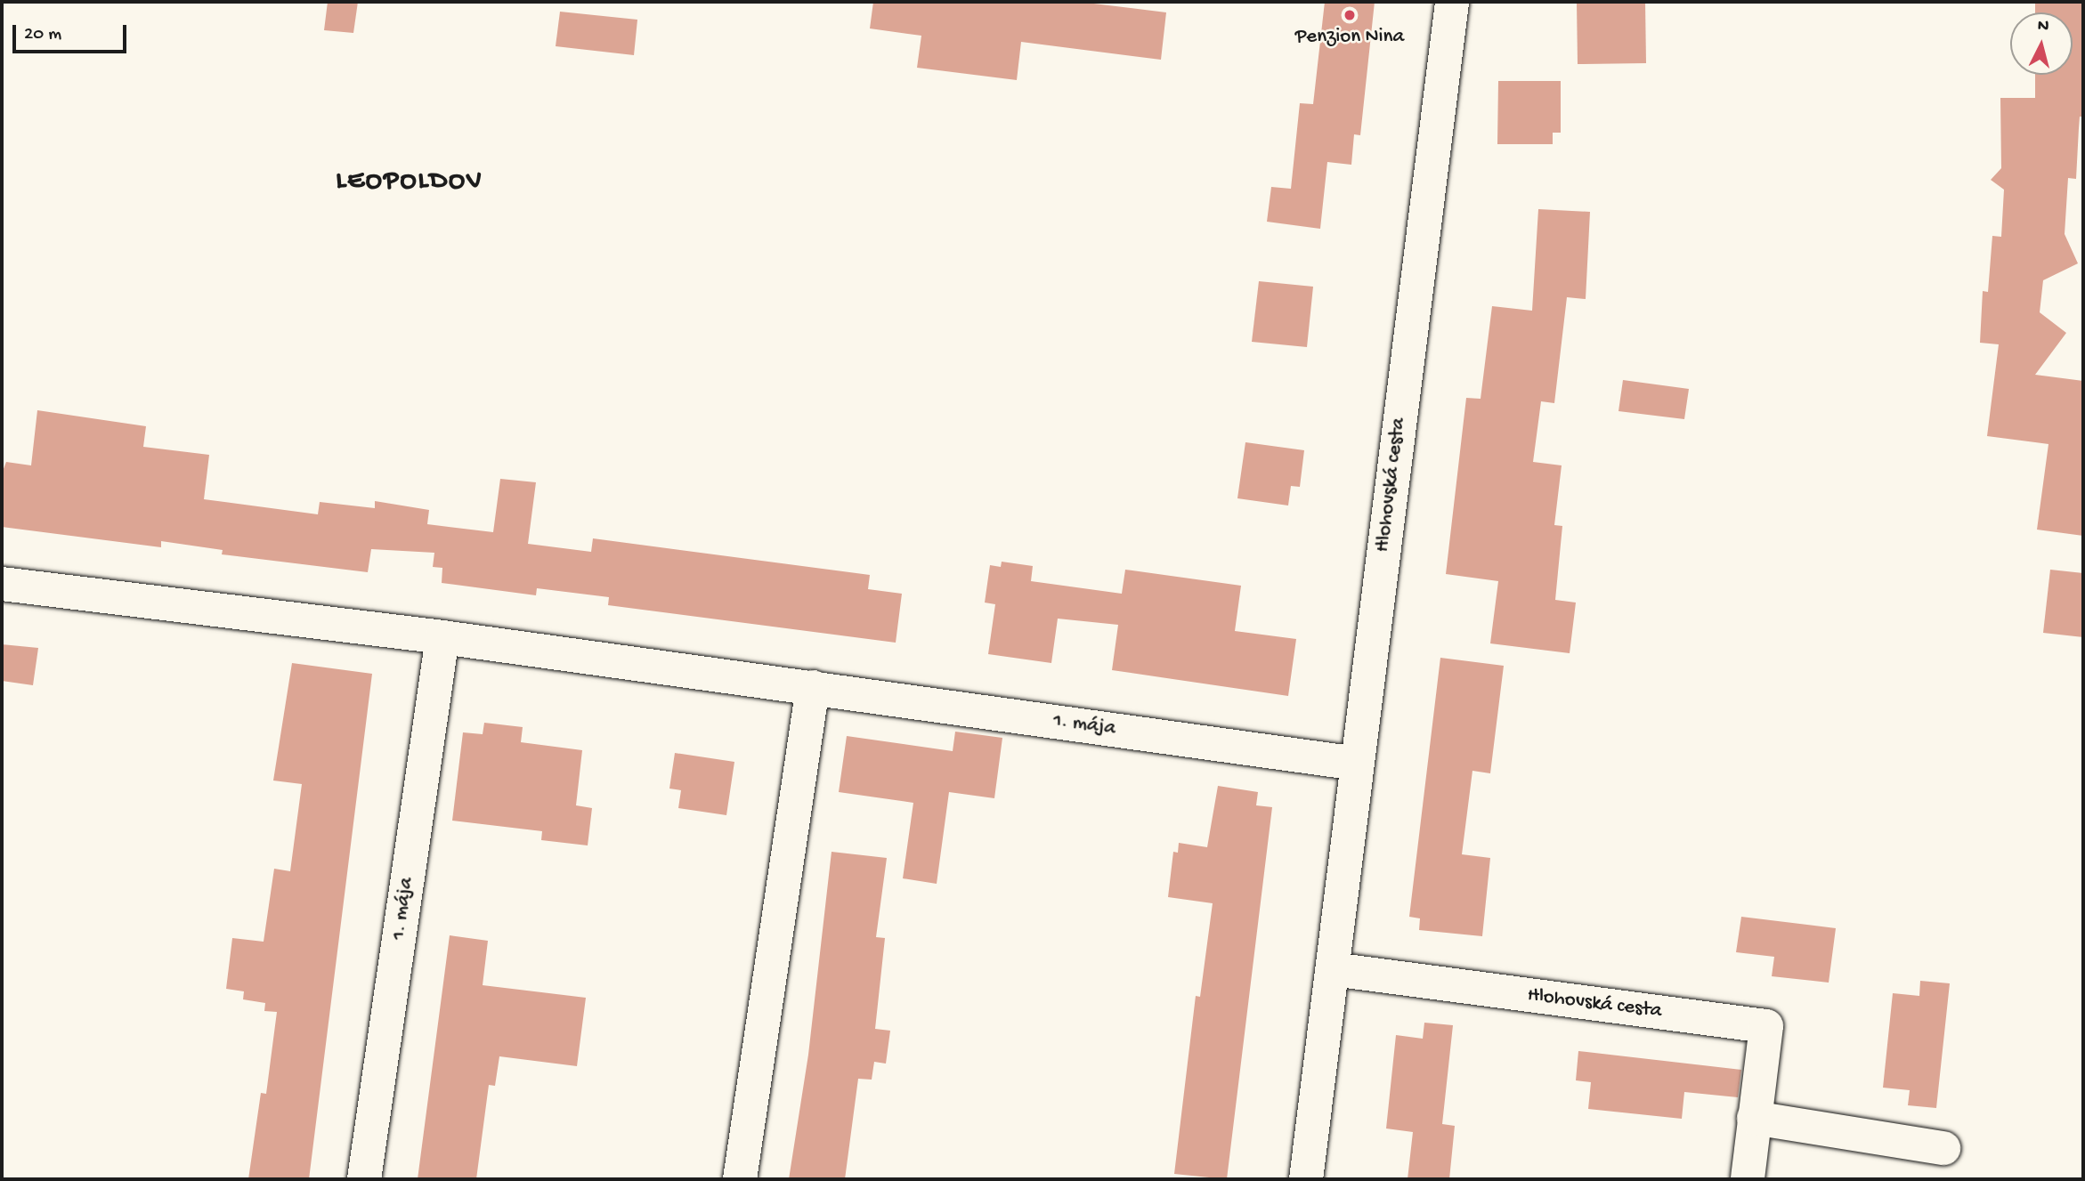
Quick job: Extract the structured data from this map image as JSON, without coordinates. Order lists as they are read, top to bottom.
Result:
{
  "streets": {
    "street": ["Hlohovská cesta", "1. mája"]
  },
  "crossings": [
    ["Hlohovská cesta", "1. mája"]
  ],
  "districts": ["LEOPOLDOV"],
  "places": ["Penzion Nina"],
  "scale_bar": "20 m",
  "north": "top"
}
